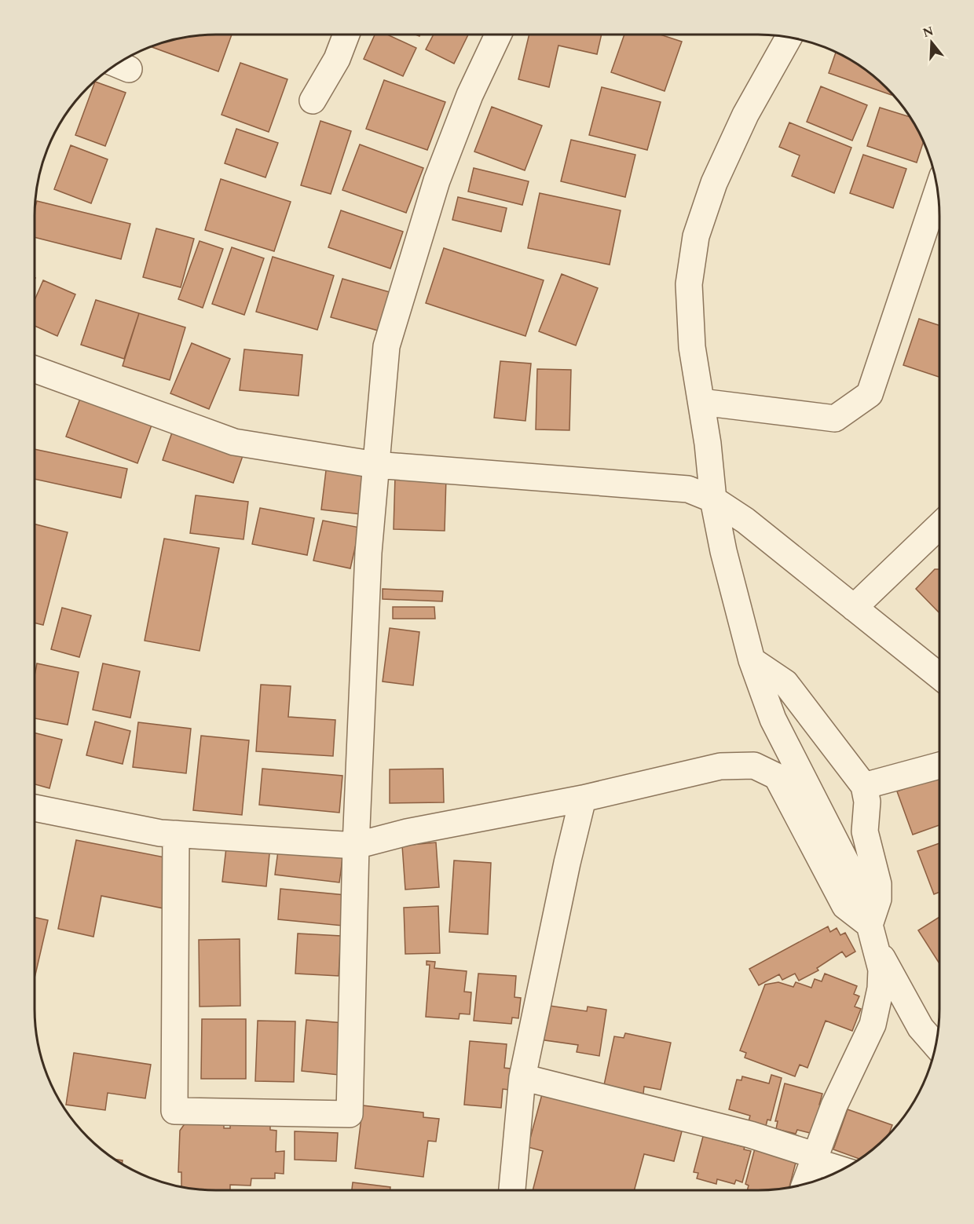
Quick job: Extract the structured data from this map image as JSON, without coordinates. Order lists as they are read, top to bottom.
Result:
{
  "north": "top"
}
